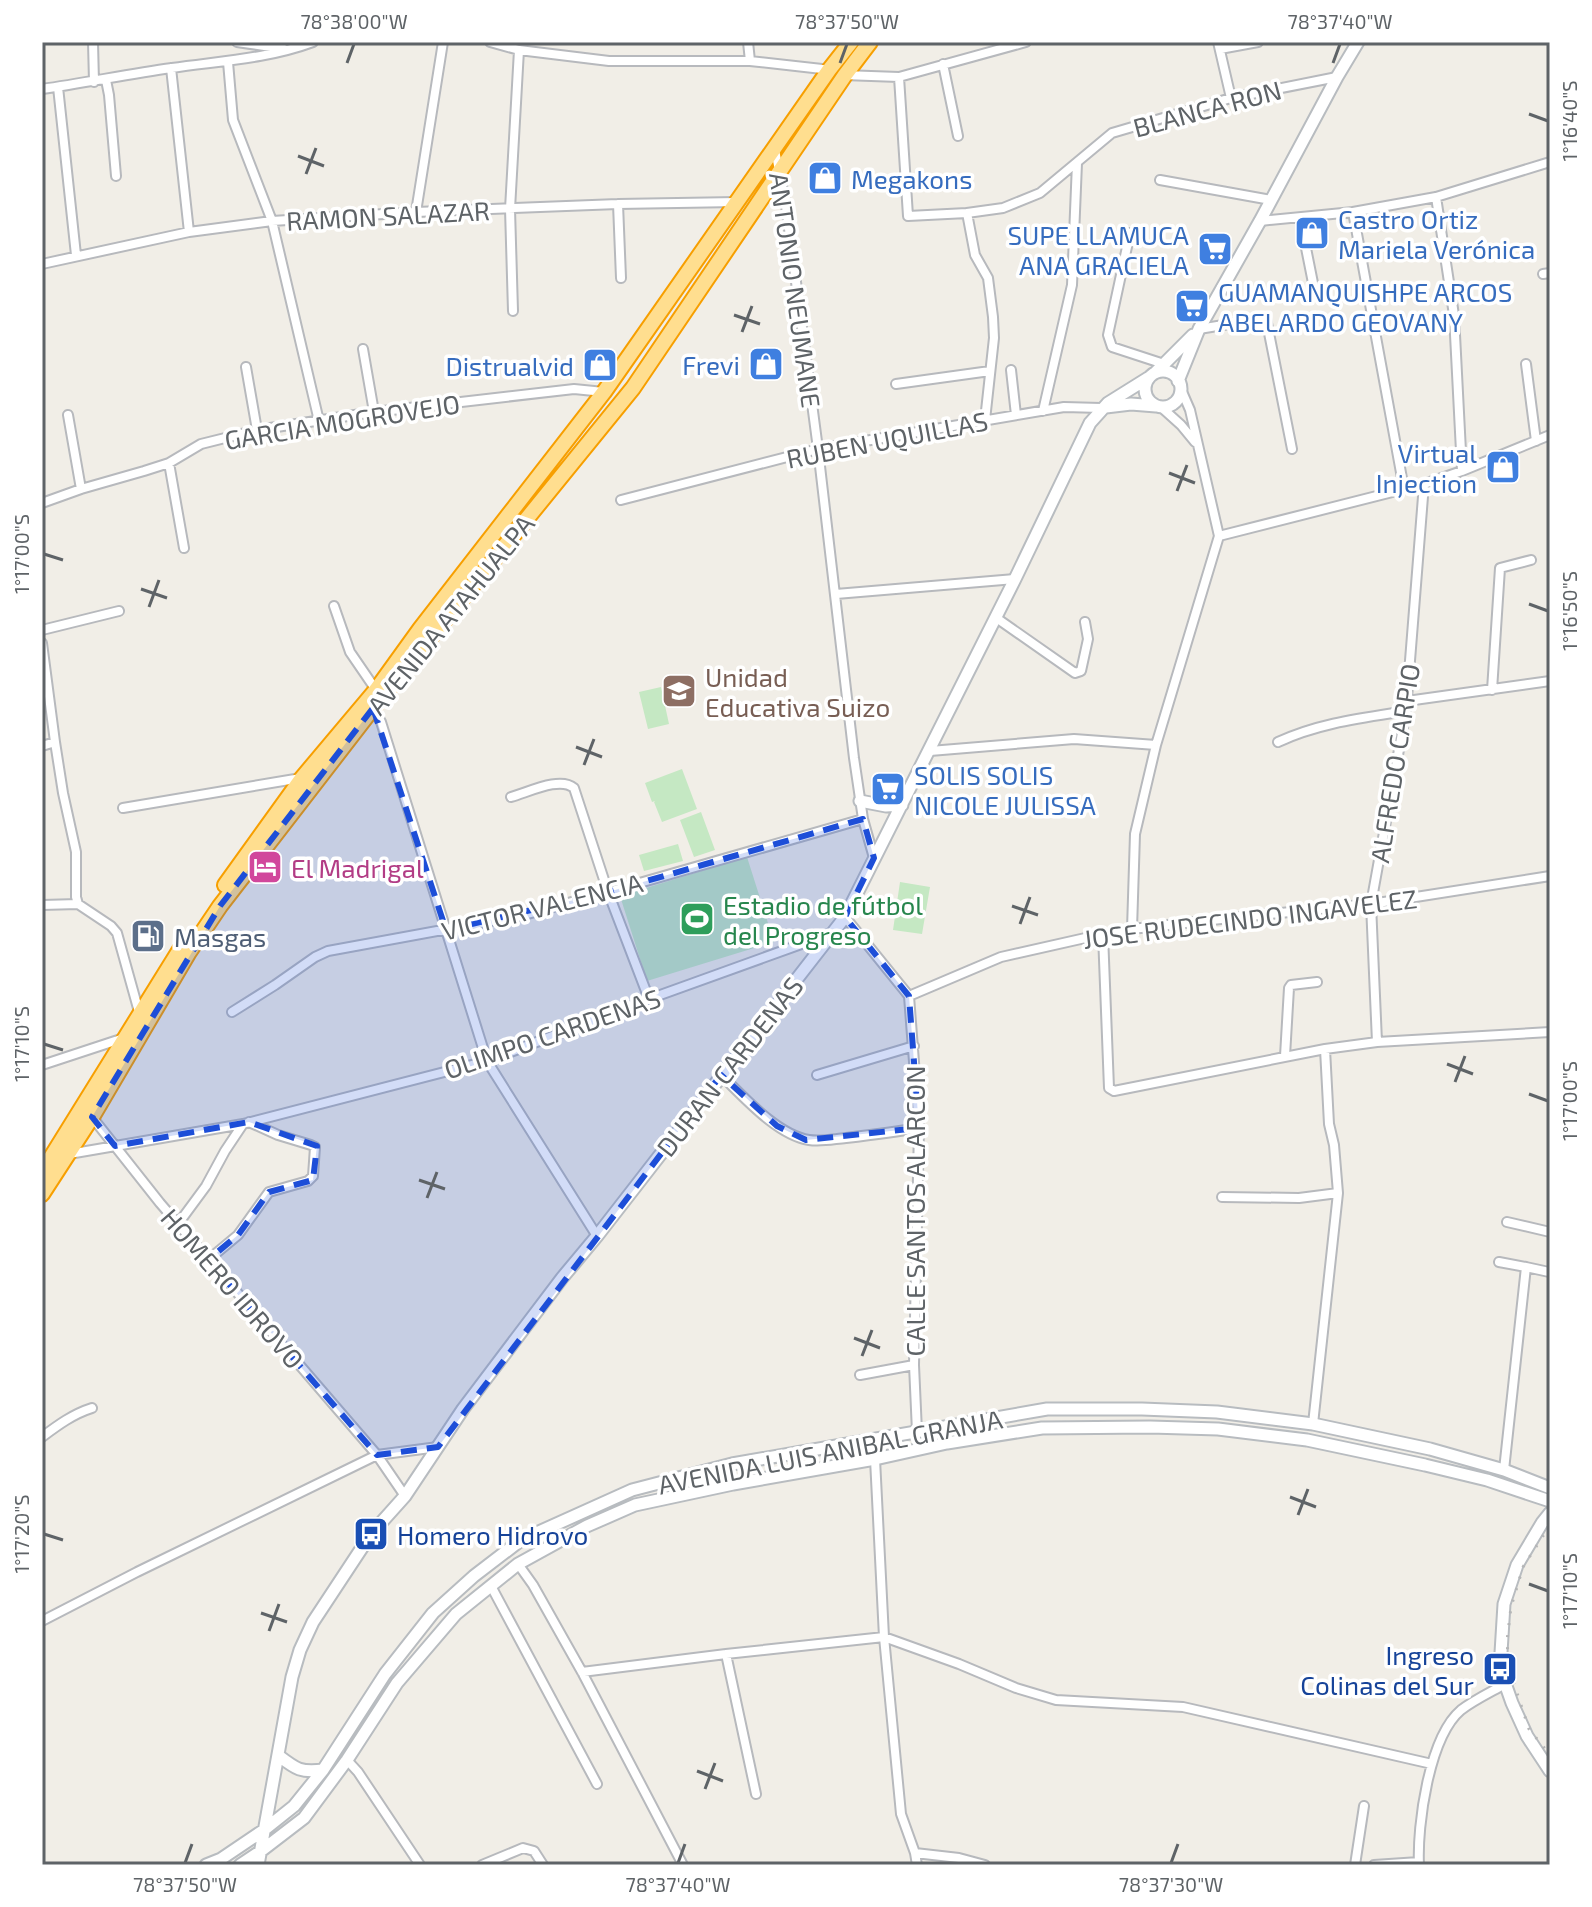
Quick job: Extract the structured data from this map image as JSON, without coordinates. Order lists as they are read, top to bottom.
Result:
{
  "streets": {
    "highway": ["AVENIDA ATAHUALPA"],
    "main road": ["DURAN CARDENAS", "AVENIDA LUIS ANIBAL GRANJA"],
    "street": [
      "BLANCA RON",
      "RAMON SALAZAR",
      "ANTONIO NEUMANE",
      "GARCIA MOGROVEJO",
      "RUBEN UQUILLAS",
      "ALFREDO CARPIO",
      "VICTOR VALENCIA",
      "JOSE RUDECINDO INGAVELEZ",
      "OLIMPO CARDENAS",
      "CALLE SANTOS ALARCON",
      "HOMERO IDROVO"
    ]
  },
  "crossings": [
    ["RAMON SALAZAR", "AVENIDA ATAHUALPA"],
    ["ANTONIO NEUMANE", "RUBEN UQUILLAS"],
    ["ANTONIO NEUMANE", "AVENIDA ATAHUALPA"],
    ["ANTONIO NEUMANE", "VICTOR VALENCIA"],
    ["ANTONIO NEUMANE", "DURAN CARDENAS"],
    ["GARCIA MOGROVEJO", "AVENIDA ATAHUALPA"],
    ["RUBEN UQUILLAS", "DURAN CARDENAS"],
    ["AVENIDA ATAHUALPA", "OLIMPO CARDENAS"],
    ["AVENIDA ATAHUALPA", "HOMERO IDROVO"],
    ["ALFREDO CARPIO", "JOSE RUDECINDO INGAVELEZ"],
    ["JOSE RUDECINDO INGAVELEZ", "CALLE SANTOS ALARCON"],
    ["OLIMPO CARDENAS", "DURAN CARDENAS"],
    ["OLIMPO CARDENAS", "HOMERO IDROVO"],
    ["DURAN CARDENAS", "HOMERO IDROVO"],
    ["DURAN CARDENAS", "AVENIDA LUIS ANIBAL GRANJA"],
    ["CALLE SANTOS ALARCON", "AVENIDA LUIS ANIBAL GRANJA"]
  ],
  "places": {
    "shop": [
      "Megakons",
      "Castro Ortiz Mariela Verónica",
      "Frevi",
      "Distrualvid",
      "Virtual Injection"
    ],
    "supermarket": ["SUPE LLAMUCA ANA GRACIELA", "GUAMANQUISHPE ARCOS ABELARDO GEOVANY", "SOLIS SOLIS NICOLE JULISSA"],
    "school or university": ["Unidad Educativa Suizo"],
    "hotel": ["El Madrigal"],
    "sports": ["Estadio de fútbol del Progreso"],
    "fuel station": ["Masgas"],
    "bus stop": ["Homero Hidrovo", "Ingreso Colinas del Sur"]
  },
  "coordinates": [
    "78°38'00\"W",
    "78°37'50\"W",
    "78°37'40\"W",
    "1°16'40\"S",
    "1°17'00\"S",
    "1°16'50\"S",
    "1°17'10\"S",
    "1°17'20\"S",
    "78°37'30\"W"
  ]
}
